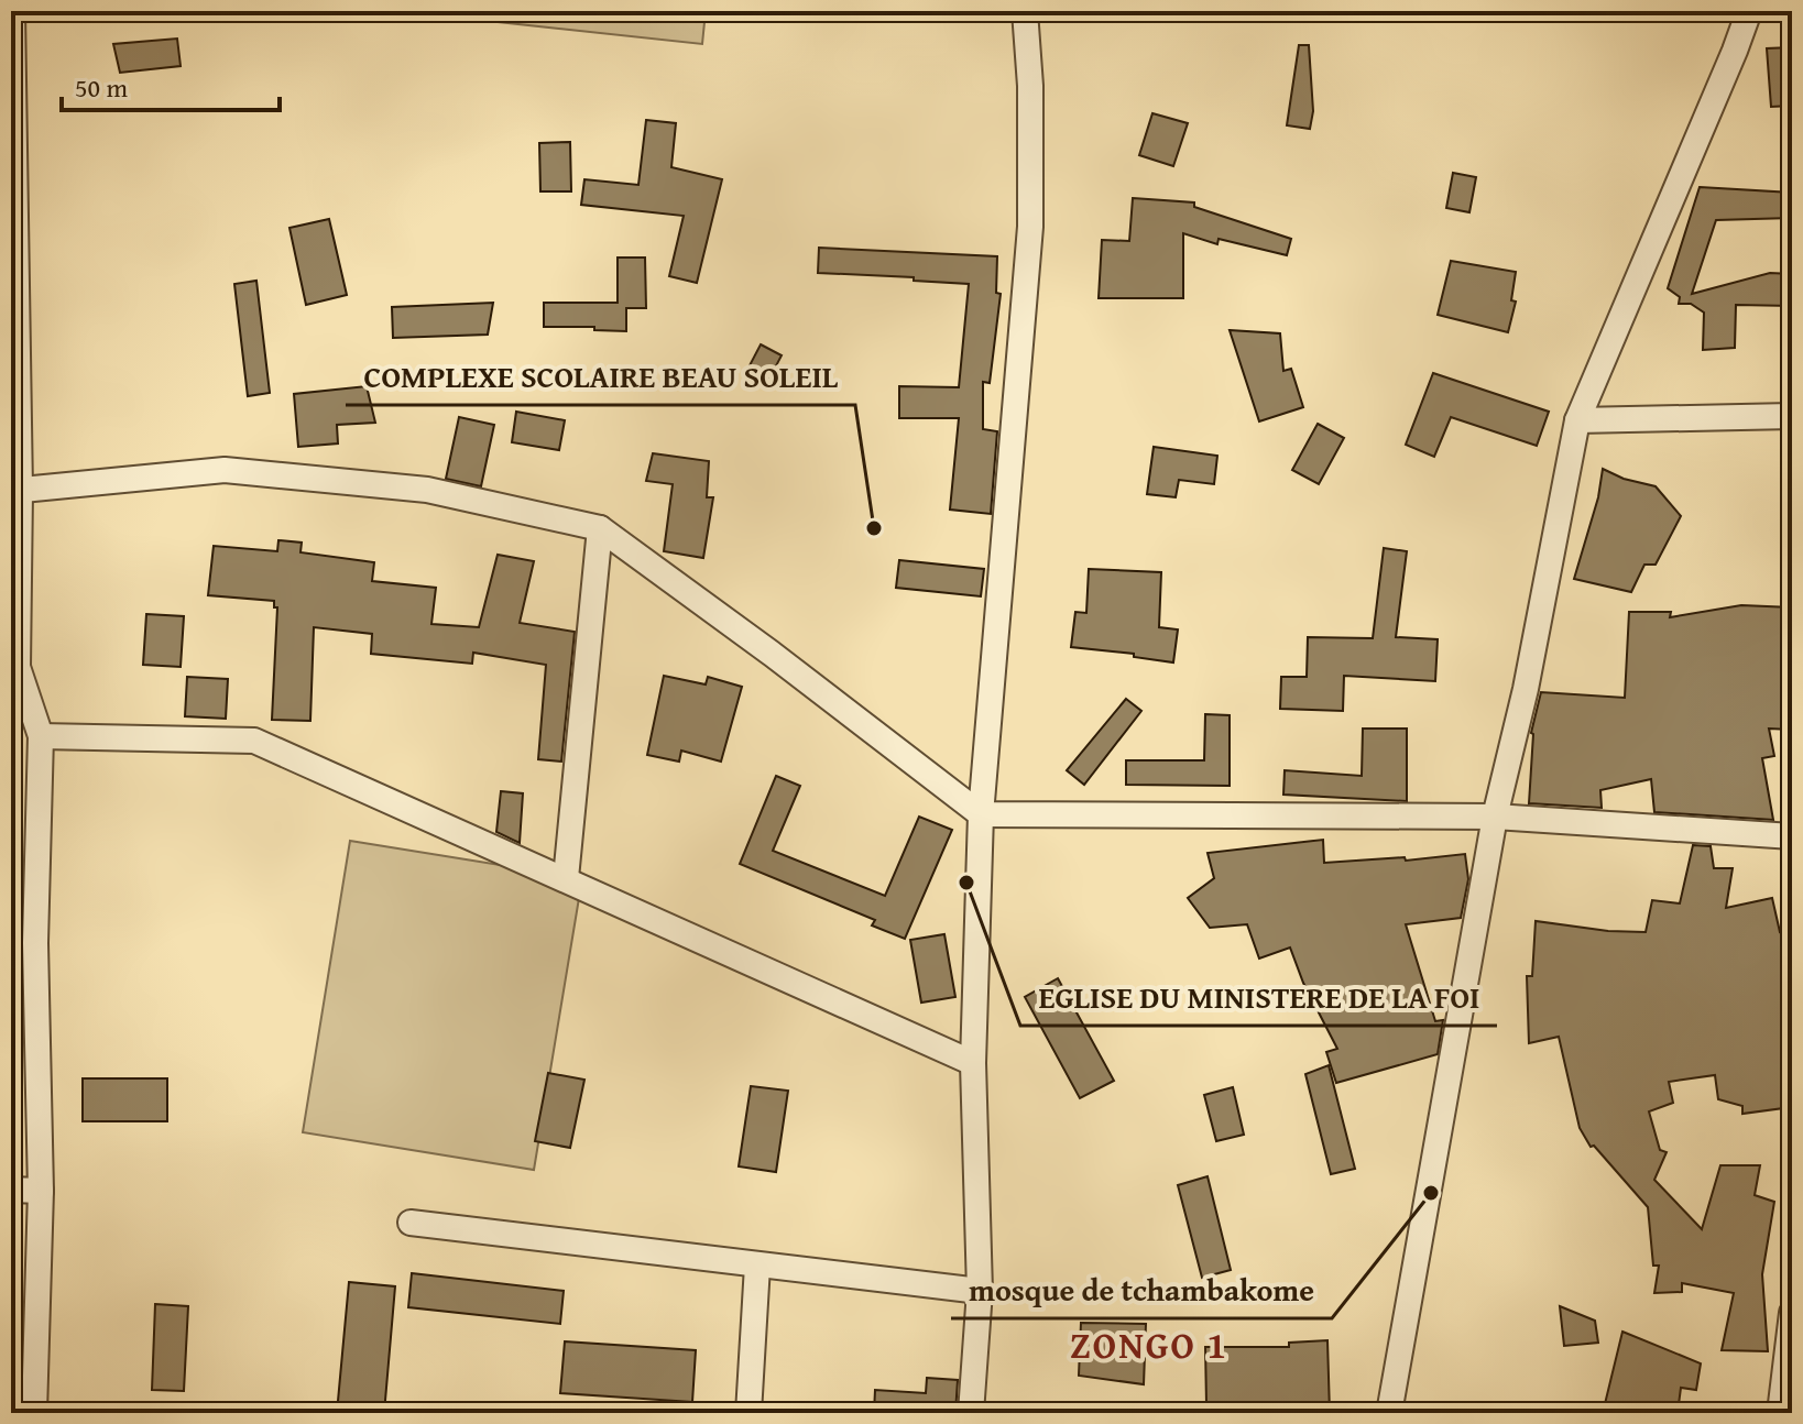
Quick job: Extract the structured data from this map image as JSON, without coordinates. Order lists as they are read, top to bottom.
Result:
{
  "districts": ["ZONGO 1"],
  "places": ["COMPLEXE SCOLAIRE BEAU SOLEIL", "EGLISE DU MINISTERE DE LA FOI", "mosque de tchambakome"],
  "scale_bar": "50 m"
}
